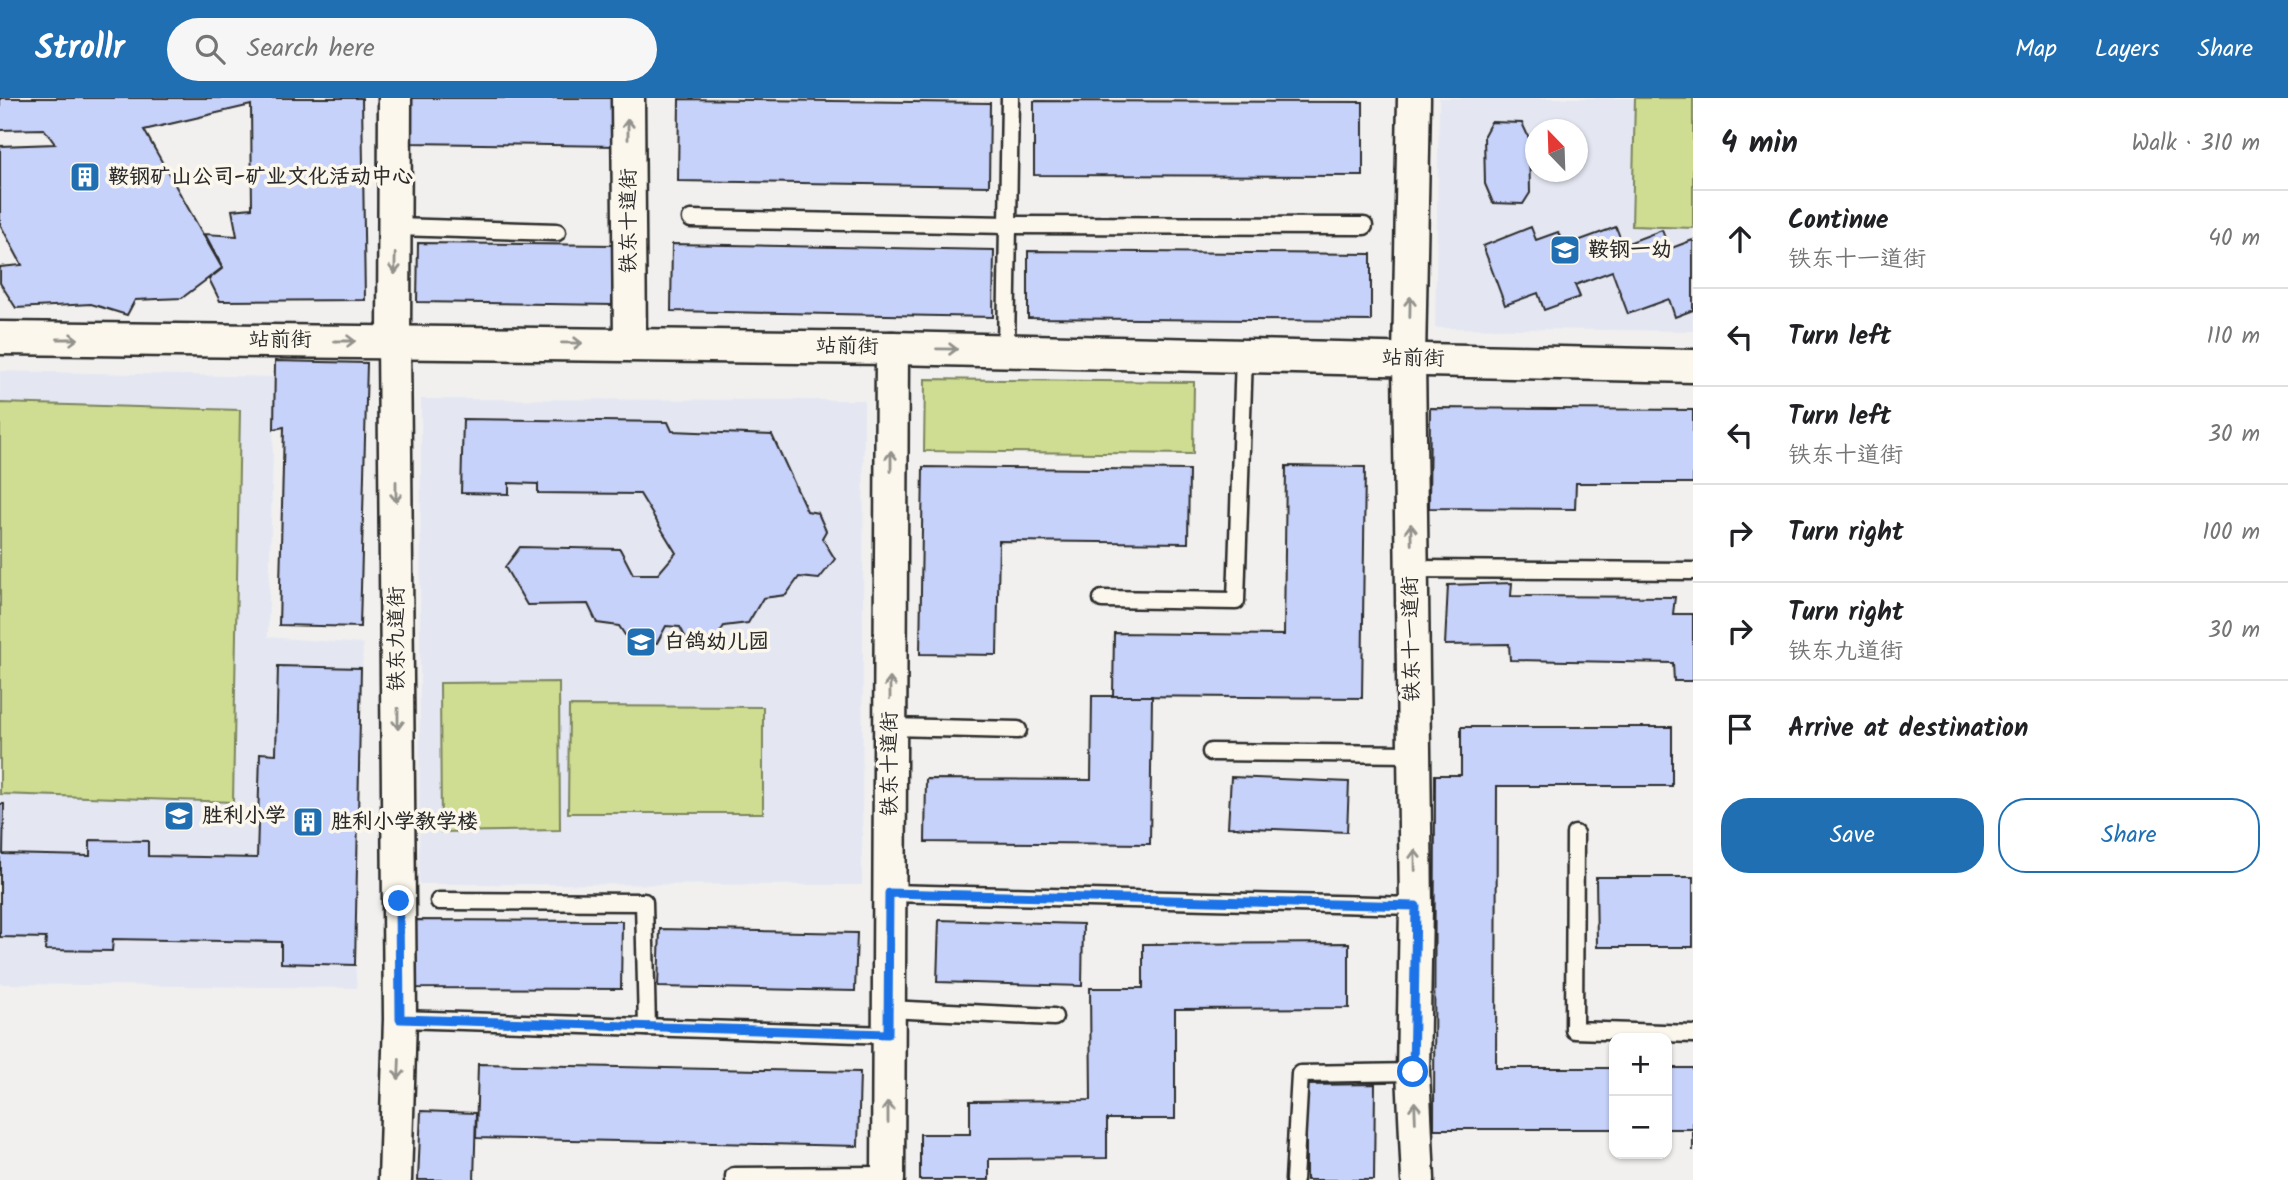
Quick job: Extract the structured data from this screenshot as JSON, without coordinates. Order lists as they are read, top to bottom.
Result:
{
  "streets": {
    "street": [
      "铁东十道街",
      "站前街",
      "铁东九道街",
      "铁东十一道街"
    ]
  },
  "crossings": [
    ["铁东十道街", "站前街"],
    ["站前街", "铁东九道街"],
    ["站前街", "铁东十一道街"]
  ],
  "one_way": [
    "铁东十道街",
    "站前街",
    "铁东九道街",
    "铁东十一道街"
  ],
  "places": {
    "building": ["鞍钢矿山公司-矿业文化活动中心", "胜利小学教学楼"],
    "school or university": ["鞍钢一幼", "白鸽幼儿园", "胜利小学"]
  },
  "north": "top left",
  "page": {
    "header": "Strollr",
    "search": "Search here",
    "nav": ["Map", "Layers", "Share"],
    "heading": ["4 min", "Walk · 310 m"],
    "list": [
      ["Continue", "铁东十一道街", "40 m"],
      ["Turn left", "110 m"],
      ["Turn left", "铁东十道街", "30 m"],
      ["Turn right", "100 m"],
      ["Turn right", "铁东九道街", "30 m"],
      "Arrive at destination"
    ],
    "buttons": ["Save", "Share"],
    "map_buttons": ["+", "−"]
  }
}
